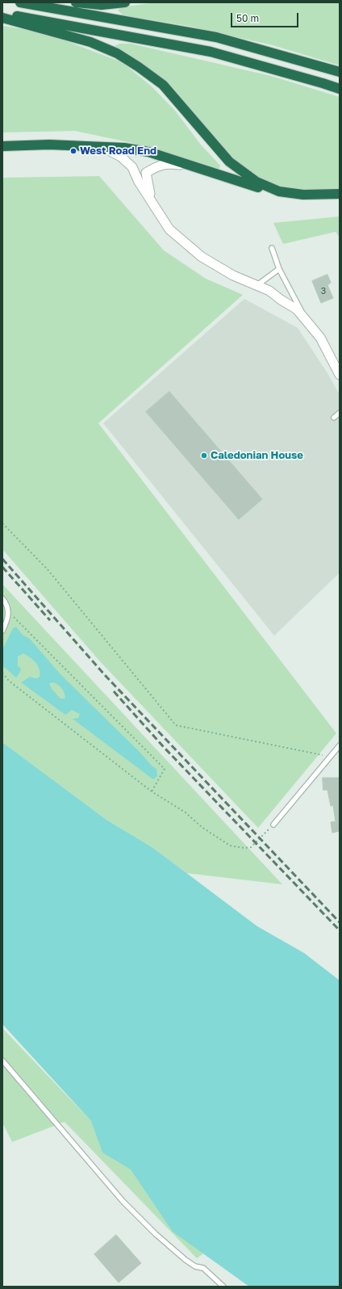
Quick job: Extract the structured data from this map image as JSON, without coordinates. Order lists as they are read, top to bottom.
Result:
{
  "places": ["West Road End", "Caledonian House"],
  "house_numbers": ["3"],
  "scale_bar": "50 m"
}
